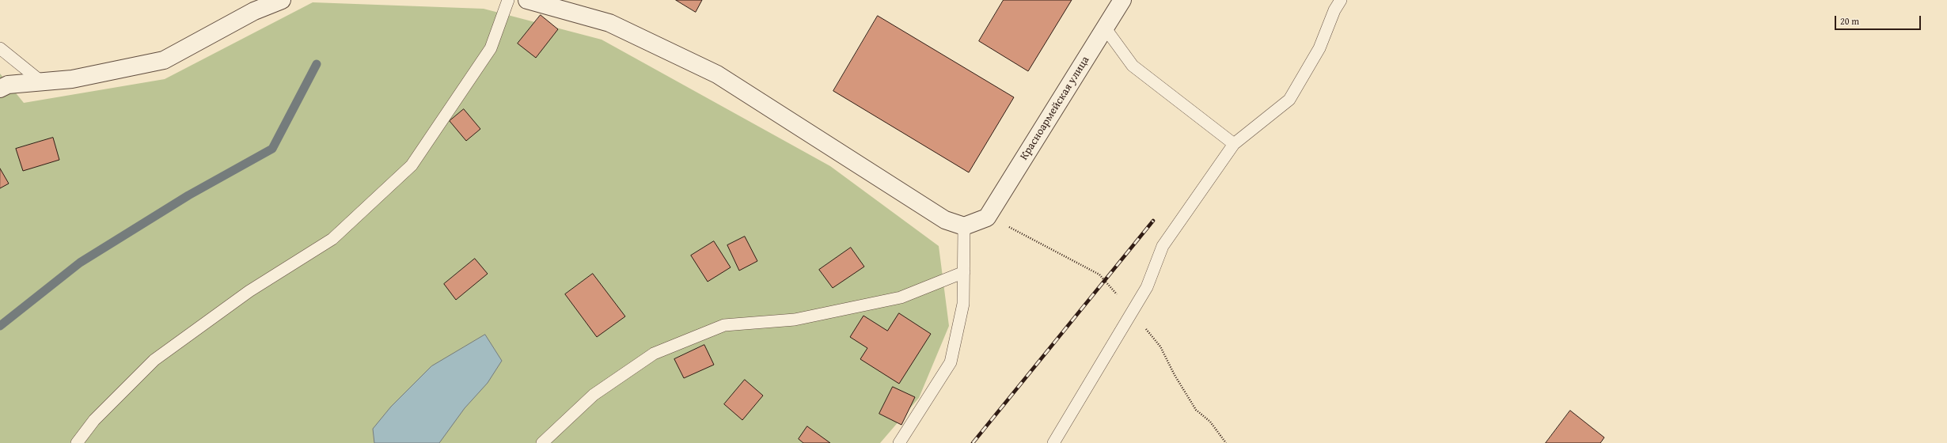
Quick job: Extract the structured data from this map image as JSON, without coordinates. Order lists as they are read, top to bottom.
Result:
{
  "streets": {
    "street": ["Красноармейская улица"]
  },
  "scale_bar": "20 m"
}
